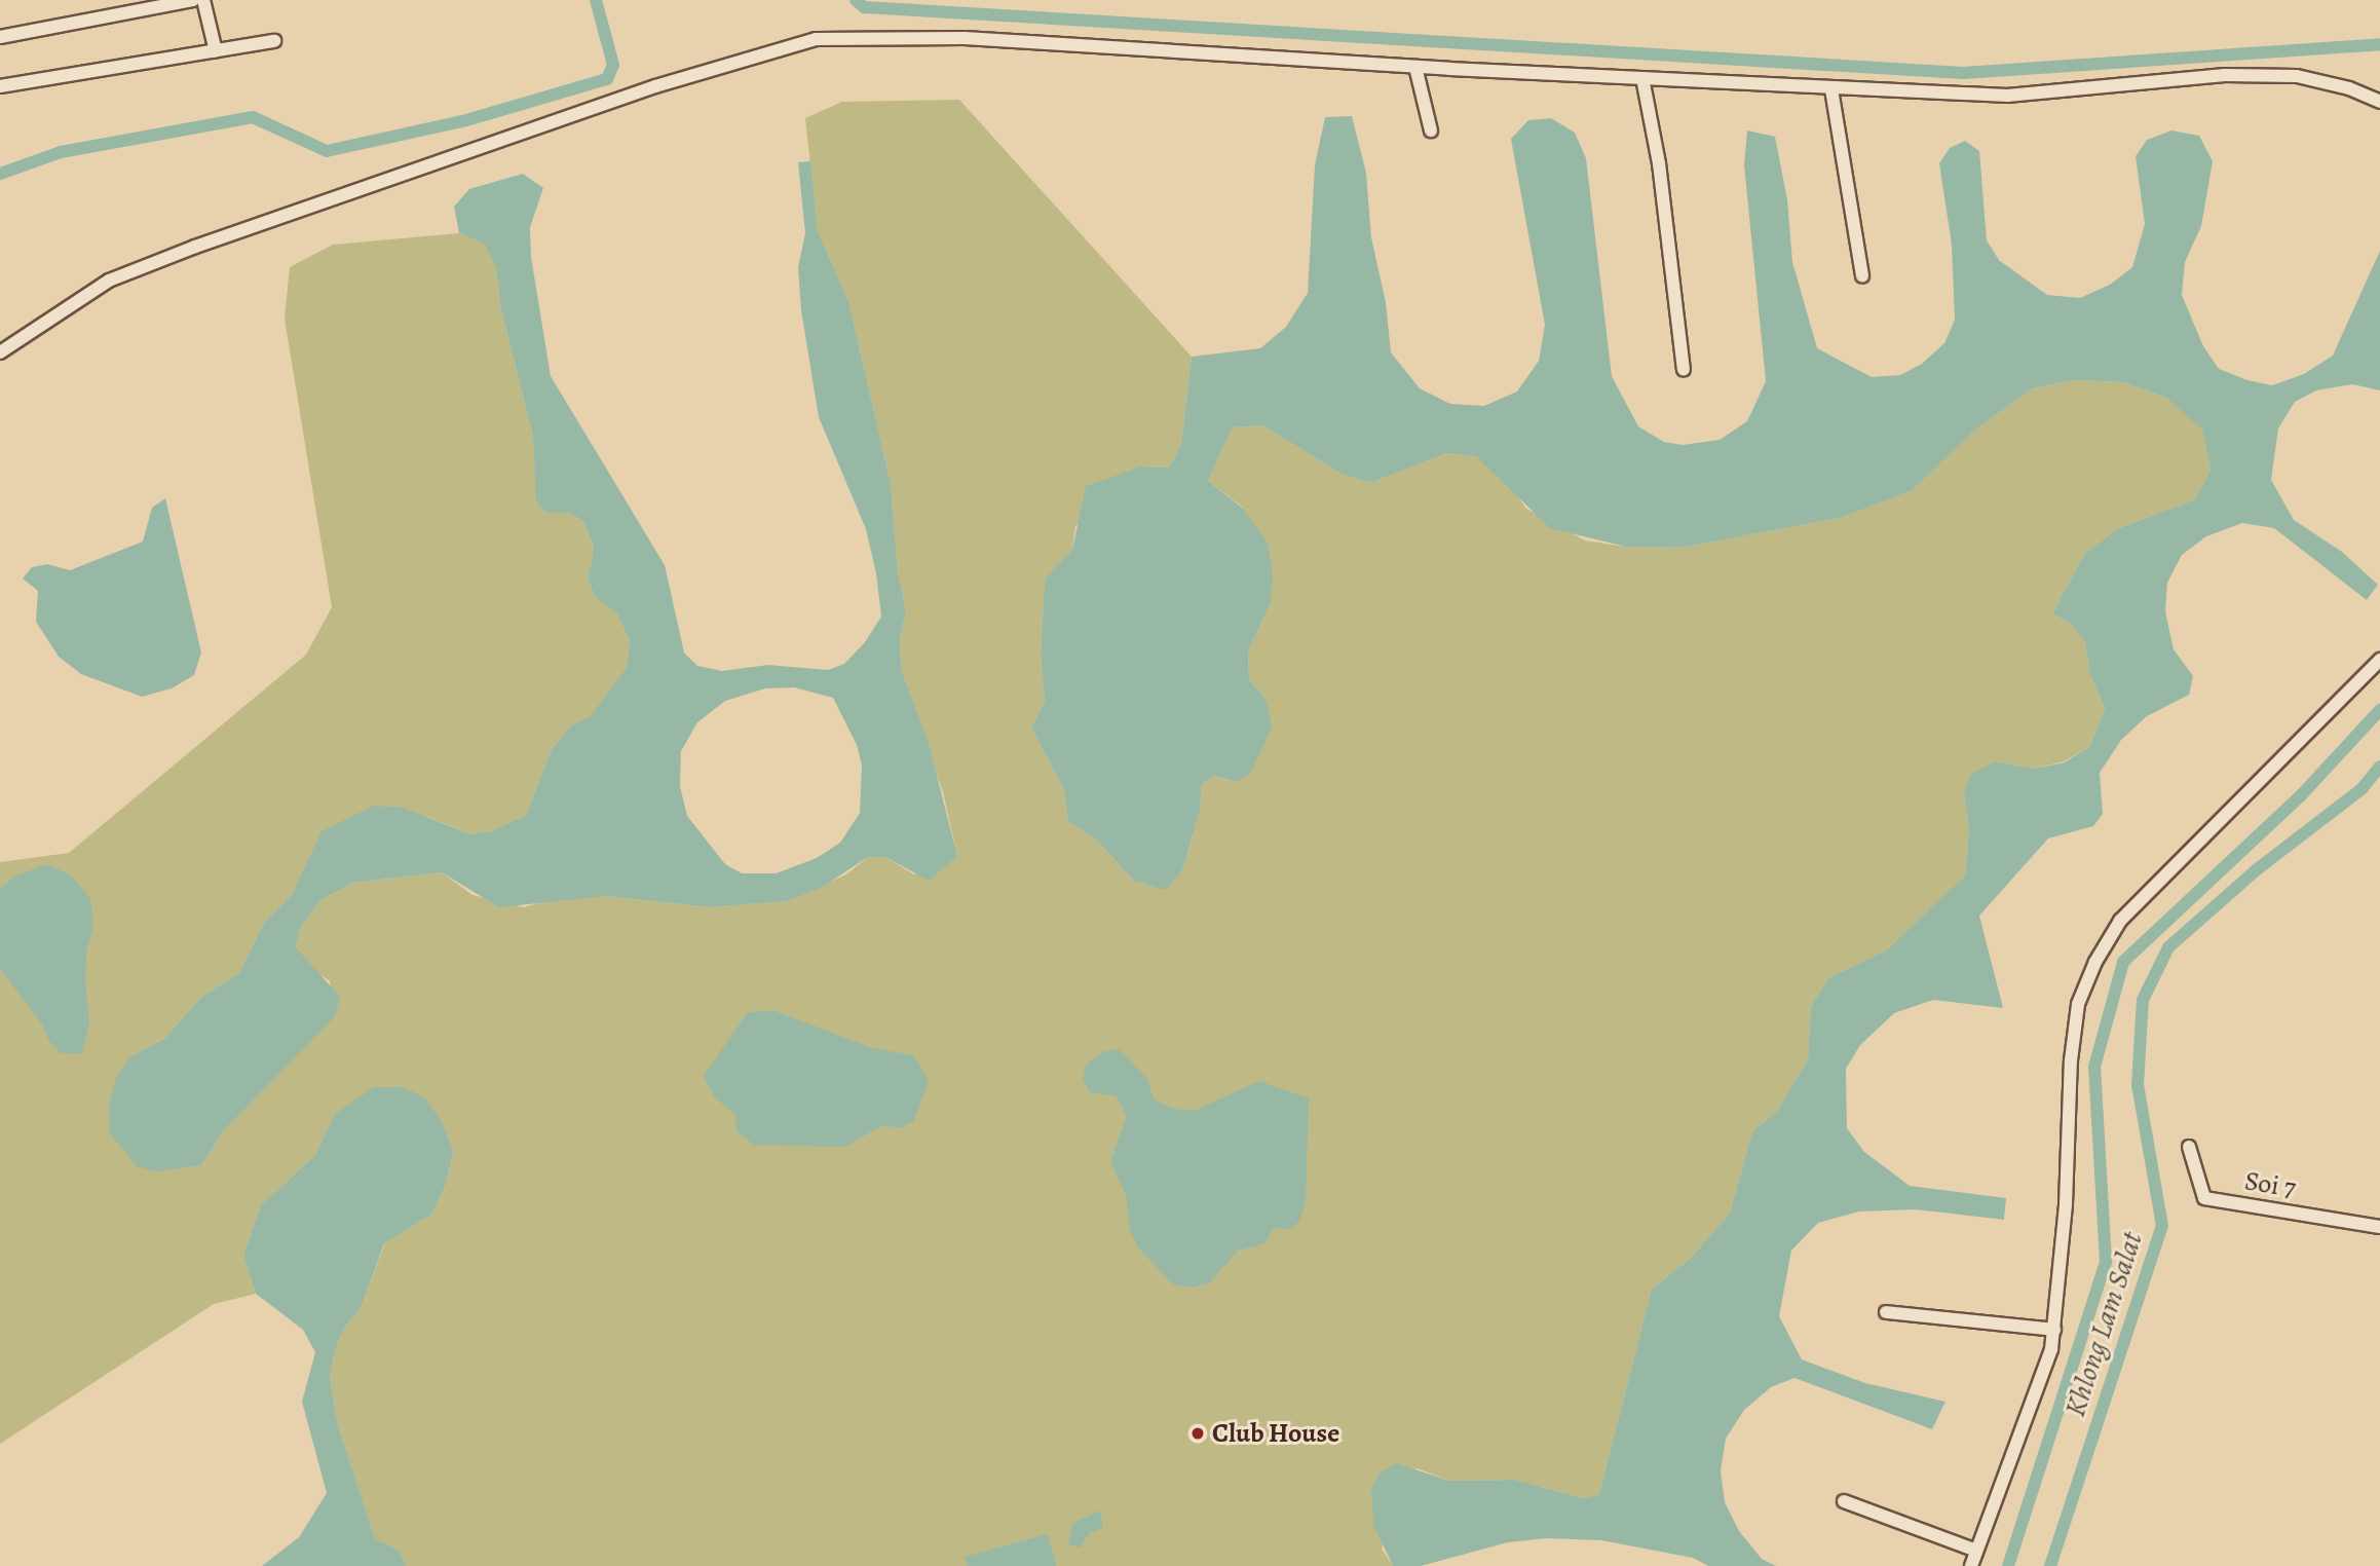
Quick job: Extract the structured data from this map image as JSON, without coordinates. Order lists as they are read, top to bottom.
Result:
{
  "streets": {
    "street": ["Soi 7"]
  },
  "water": ["Khlong Lam Salat"],
  "places": ["Club House"]
}
